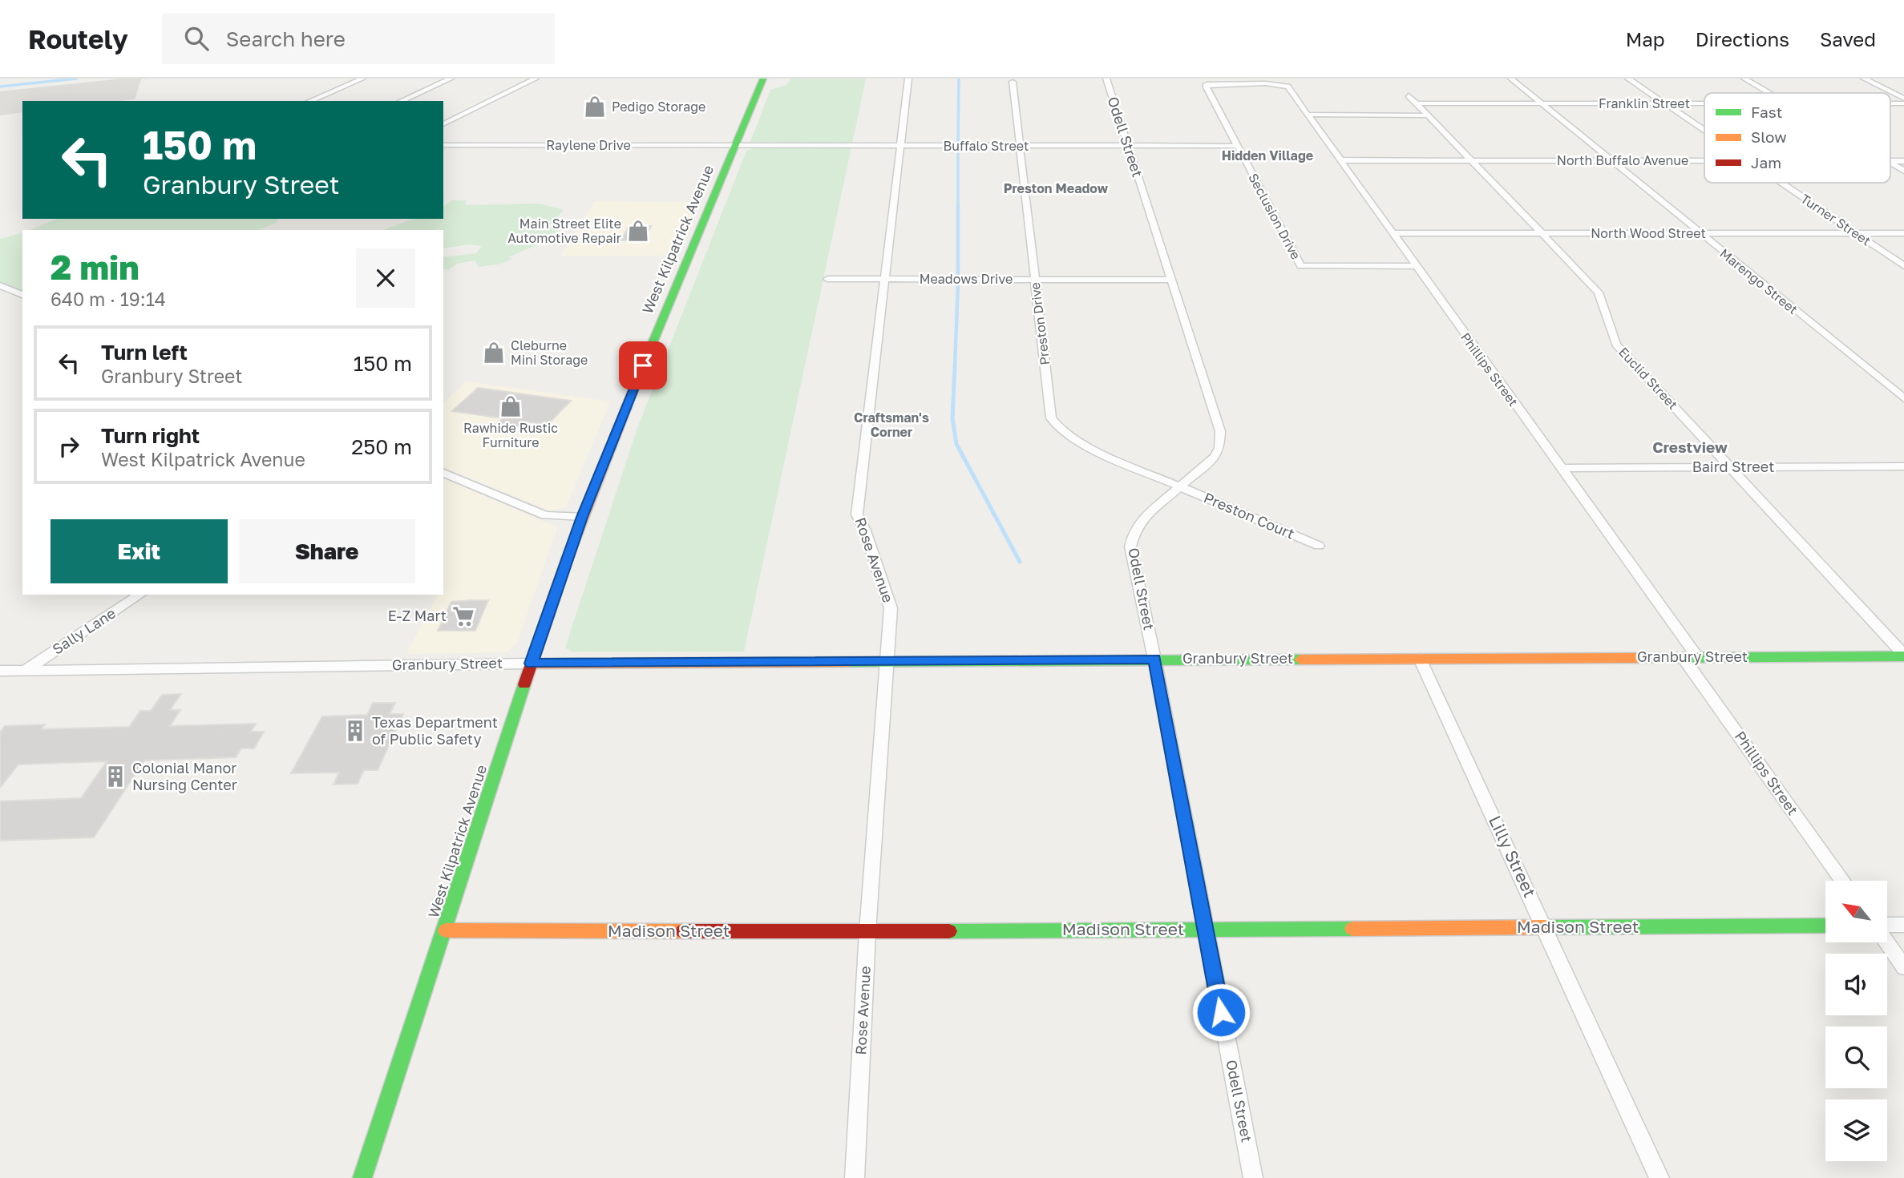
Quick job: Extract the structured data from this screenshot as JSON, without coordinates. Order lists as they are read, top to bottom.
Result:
{
  "streets": {
    "street": [
      "Franklin Street",
      "Odell Street",
      "Raylene Drive",
      "Buffalo Street",
      "North Buffalo Avenue",
      "Seclusion Drive",
      "Turner Street",
      "North Wood Street",
      "West Kilpatrick Avenue",
      "Meadows Drive",
      "Marengo Street",
      "Preston Drive",
      "Phillips Street",
      "Euclid Street",
      "Baird Street",
      "Preston Court",
      "Rose Avenue",
      "Sally Lane",
      "Granbury Street",
      "Lilly Street",
      "Madison Street"
    ]
  },
  "crossings": [
    ["Franklin Street", "Turner Street"],
    ["Franklin Street", "Marengo Street"],
    ["Franklin Street", "Euclid Street"],
    ["Odell Street", "Buffalo Street"],
    ["Odell Street", "Meadows Drive"],
    ["Odell Street", "Preston Drive"],
    ["Odell Street", "Preston Court"],
    ["Odell Street", "Granbury Street"],
    ["Odell Street", "Madison Street"],
    ["Raylene Drive", "Buffalo Street"],
    ["Raylene Drive", "West Kilpatrick Avenue"],
    ["Buffalo Street", "Seclusion Drive"],
    ["Buffalo Street", "West Kilpatrick Avenue"],
    ["Buffalo Street", "Preston Drive"],
    ["Buffalo Street", "Rose Avenue"],
    ["North Buffalo Avenue", "Marengo Street"],
    ["North Buffalo Avenue", "Phillips Street"],
    ["North Buffalo Avenue", "Euclid Street"],
    ["Seclusion Drive", "Phillips Street"],
    ["Turner Street", "North Wood Street"],
    ["North Wood Street", "Marengo Street"],
    ["North Wood Street", "Phillips Street"],
    ["North Wood Street", "Euclid Street"],
    ["West Kilpatrick Avenue", "Granbury Street"],
    ["West Kilpatrick Avenue", "Madison Street"],
    ["Meadows Drive", "Preston Drive"],
    ["Meadows Drive", "Rose Avenue"],
    ["Preston Drive", "Preston Court"],
    ["Phillips Street", "Baird Street"],
    ["Phillips Street", "Granbury Street"],
    ["Euclid Street", "Baird Street"],
    ["Euclid Street", "Granbury Street"],
    ["Rose Avenue", "Granbury Street"],
    ["Rose Avenue", "Madison Street"],
    ["Sally Lane", "Granbury Street"],
    ["Granbury Street", "Lilly Street"],
    ["Lilly Street", "Madison Street"]
  ],
  "districts": [
    "Hidden Village",
    "Preston Meadow",
    "Craftsman's Corner",
    "Crestview"
  ],
  "places": {
    "shop": [
      "Pedigo Storage",
      "Main Street Elite Automotive Repair",
      "Cleburne Mini Storage",
      "Rawhide Rustic Furniture"
    ],
    "supermarket": ["E-Z Mart"],
    "building": ["Texas Department of Public Safety", "Colonial Manor Nursing Center"]
  },
  "legend": ["Fast", "Slow", "Jam"],
  "north": "top left",
  "page": {
    "header": "Routely",
    "search": "Search here",
    "nav": ["Map", "Directions", "Saved"],
    "turn": ["150 m", "Granbury Street"],
    "heading": ["2 min", "640 m · 19:14"],
    "list": [
      {
        "name": "Turn left",
        "note": "Granbury Street",
        "value": "150 m"
      },
      {
        "name": "Turn right",
        "note": "West Kilpatrick Avenue",
        "value": "250 m"
      }
    ],
    "buttons": ["Exit", "Share"]
  }
}
